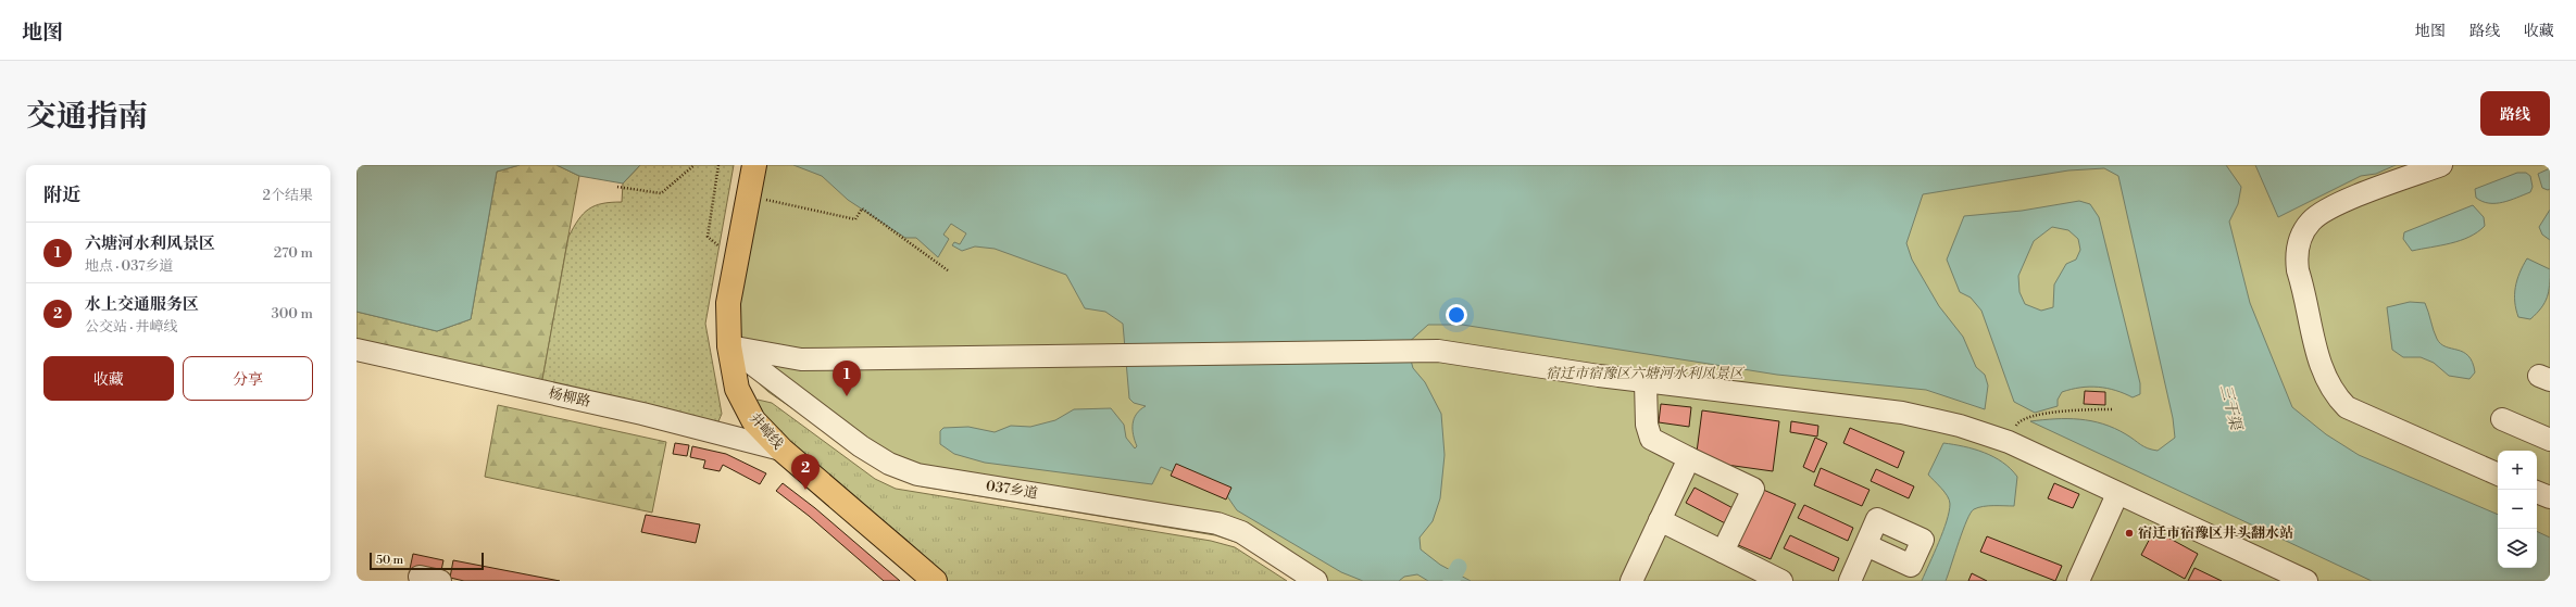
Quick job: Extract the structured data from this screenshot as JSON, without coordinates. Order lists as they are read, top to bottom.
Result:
{
  "streets": {
    "main road": ["井嶂线"],
    "street": ["杨柳路", "037乡道"]
  },
  "crossings": [
    ["杨柳路", "井嶂线"],
    ["井嶂线", "037乡道"]
  ],
  "water": ["三干渠"],
  "parks": ["宿迁市宿豫区六塘河水利风景区"],
  "places": ["宿迁市宿豫区井头翻水站"],
  "scale_bar": "50 m",
  "page": {
    "header": "地图",
    "nav": ["地图", "路线", "收藏"],
    "title": "交通指南",
    "buttons": [
      "路线",
      ["收藏", "分享"]
    ],
    "heading": ["附近", "2个结果"],
    "list": [
      {
        "mark": "1",
        "name": "六塘河水利风景区",
        "note": "地点 · 037乡道",
        "value": "270 m"
      },
      {
        "mark": "2",
        "name": "水上交通服务区",
        "note": "公交站 · 井嶂线",
        "value": "300 m"
      }
    ],
    "pins": ["1", "2"],
    "map_buttons": ["+", "−"],
    "scale": "50 m"
  }
}
